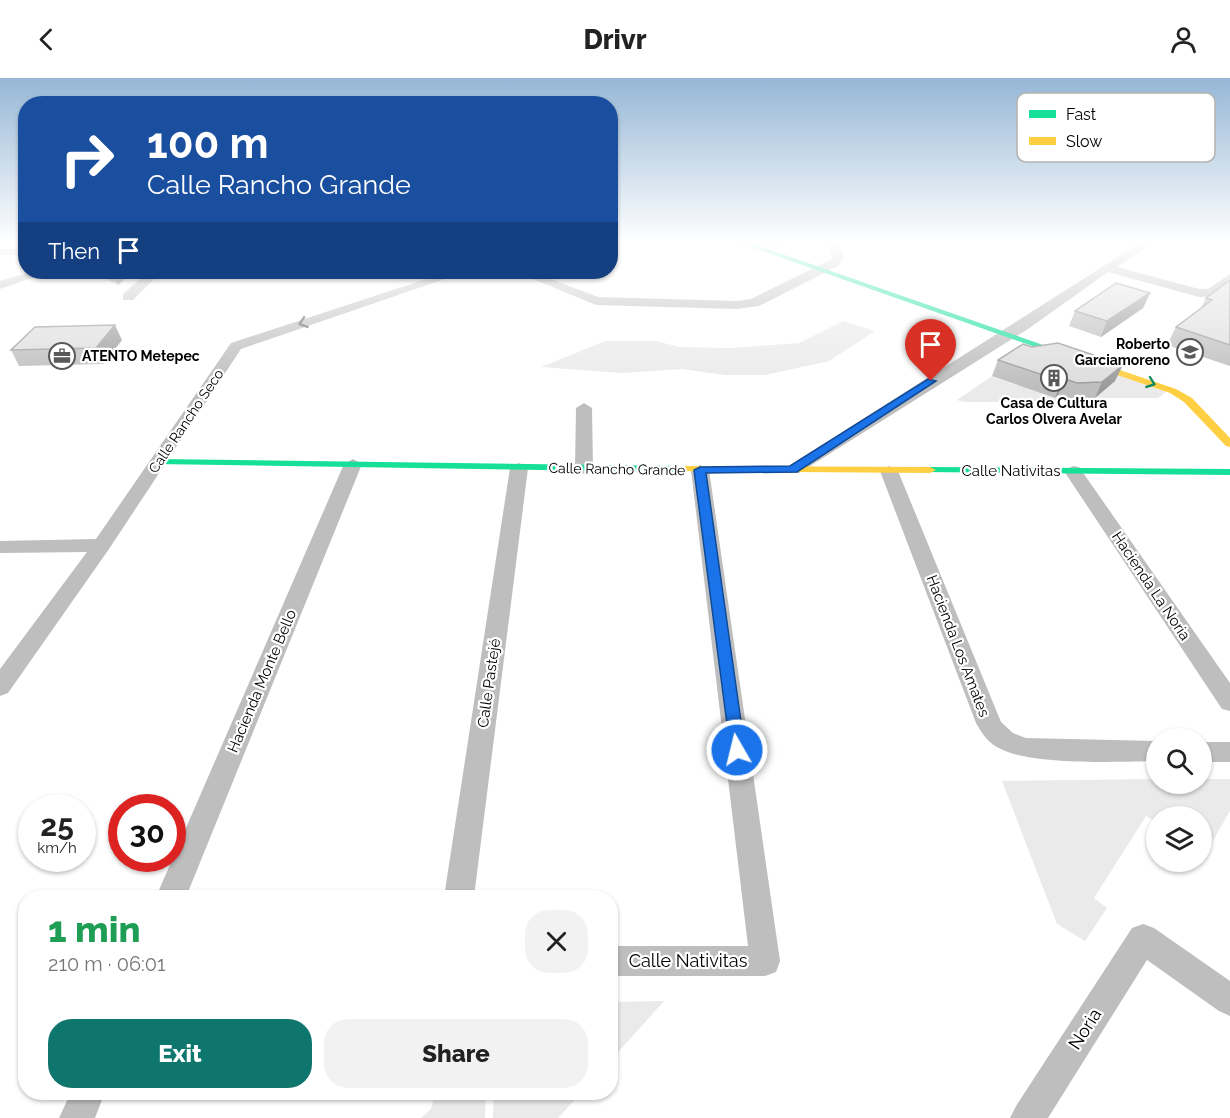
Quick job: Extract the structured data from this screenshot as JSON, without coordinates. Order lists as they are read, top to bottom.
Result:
{
  "streets": {
    "street": [
      "Calle Rancho Seco",
      "Calle Rancho Grande",
      "Calle Nativitas",
      "Hacienda La Noria",
      "Hacienda Los Amates",
      "Hacienda Monte Bello",
      "Calle Pastejé",
      "Noria"
    ]
  },
  "crossings": [
    ["Calle Rancho Seco", "Calle Rancho Grande"],
    ["Calle Rancho Grande", "Calle Nativitas"],
    ["Calle Rancho Grande", "Hacienda Monte Bello"],
    ["Calle Rancho Grande", "Calle Pastejé"],
    ["Calle Nativitas", "Hacienda La Noria"],
    ["Calle Nativitas", "Hacienda Los Amates"]
  ],
  "one_way": ["Calle Rancho Seco"],
  "places": {
    "school or university": ["Roberto Garciamoreno"],
    "office": ["ATENTO Metepec"],
    "building": ["Casa de Cultura Carlos Olvera Avelar"]
  },
  "legend": ["Fast", "Slow"],
  "page": {
    "header": "Drivr",
    "turn": ["100 m", "Calle Rancho Grande"],
    "then": "Then",
    "speed": "25 km/h",
    "limit": "30",
    "heading": ["1 min", "210 m · 06:01"],
    "buttons": ["Exit", "Share"]
  }
}
